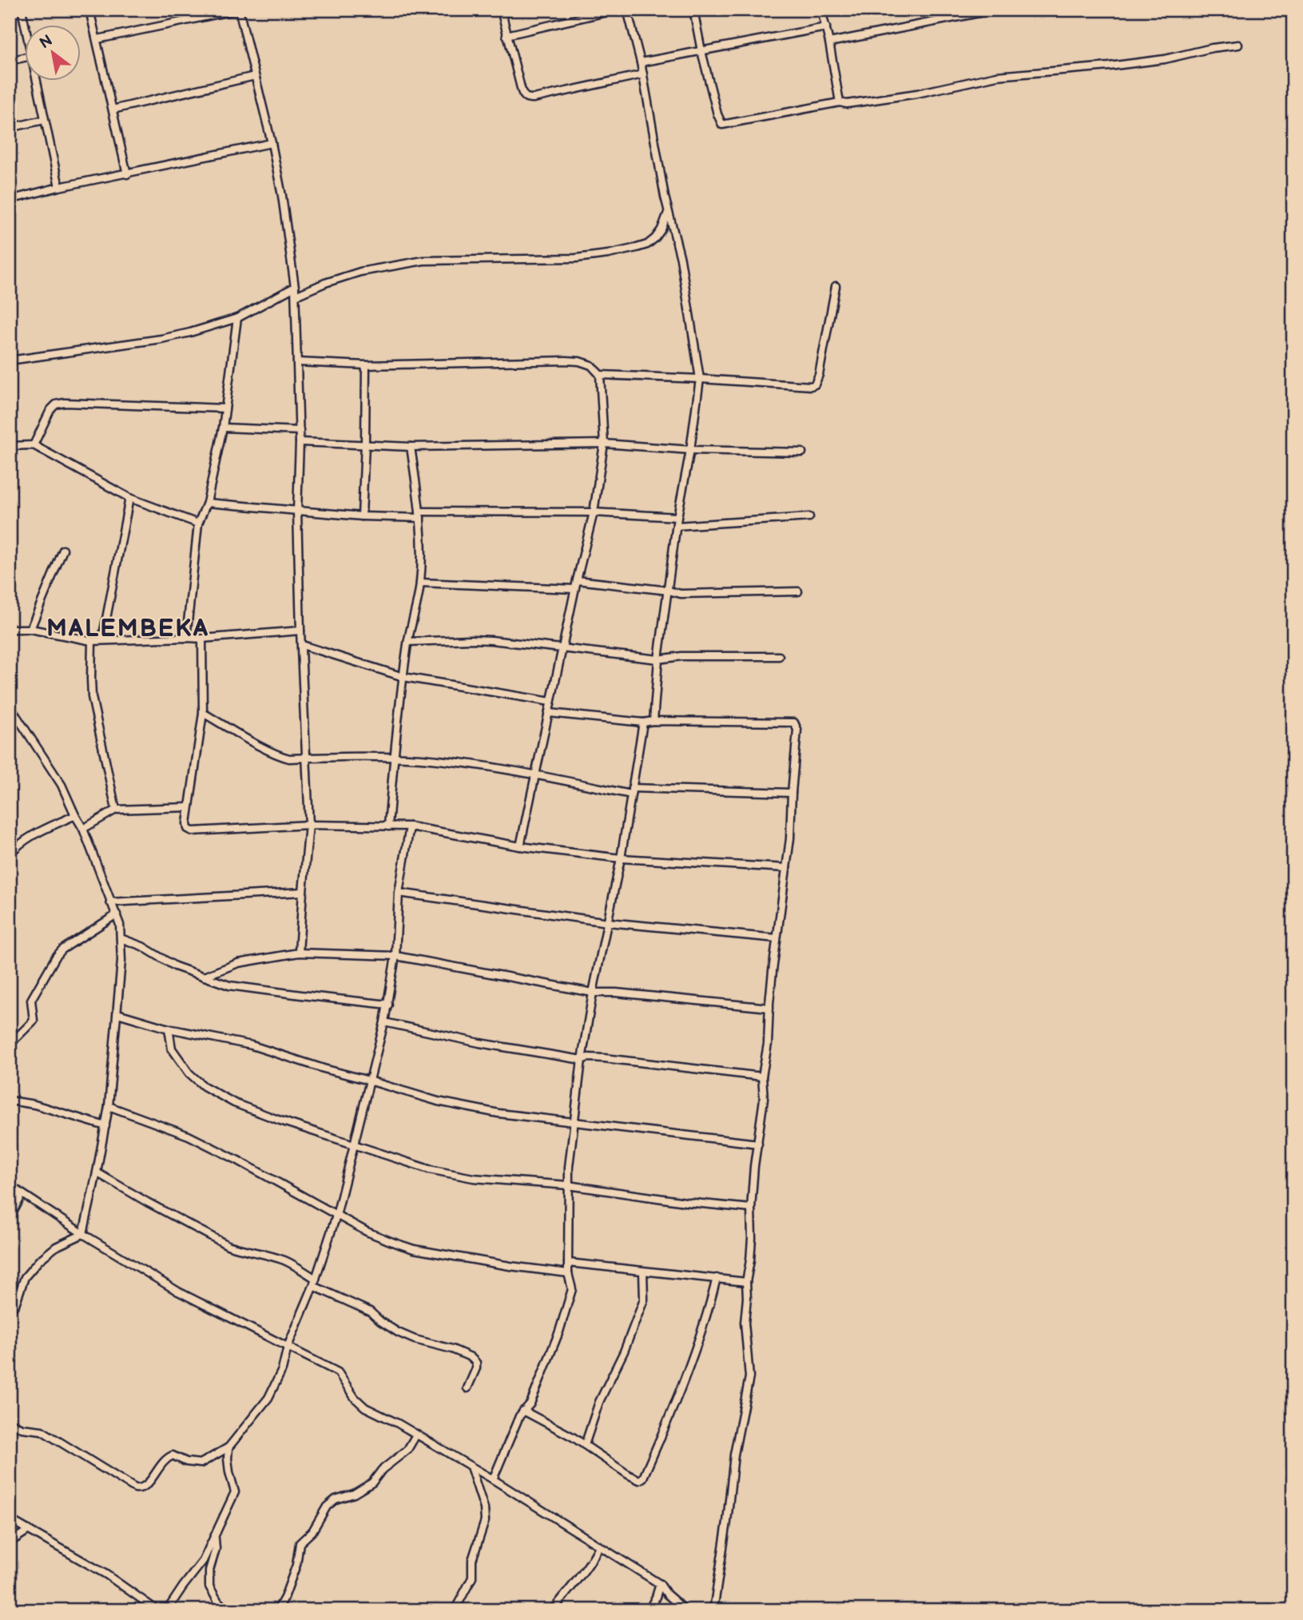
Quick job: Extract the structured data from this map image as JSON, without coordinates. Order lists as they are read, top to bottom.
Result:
{
  "districts": ["MALEMBEKA"],
  "north": "top left"
}
